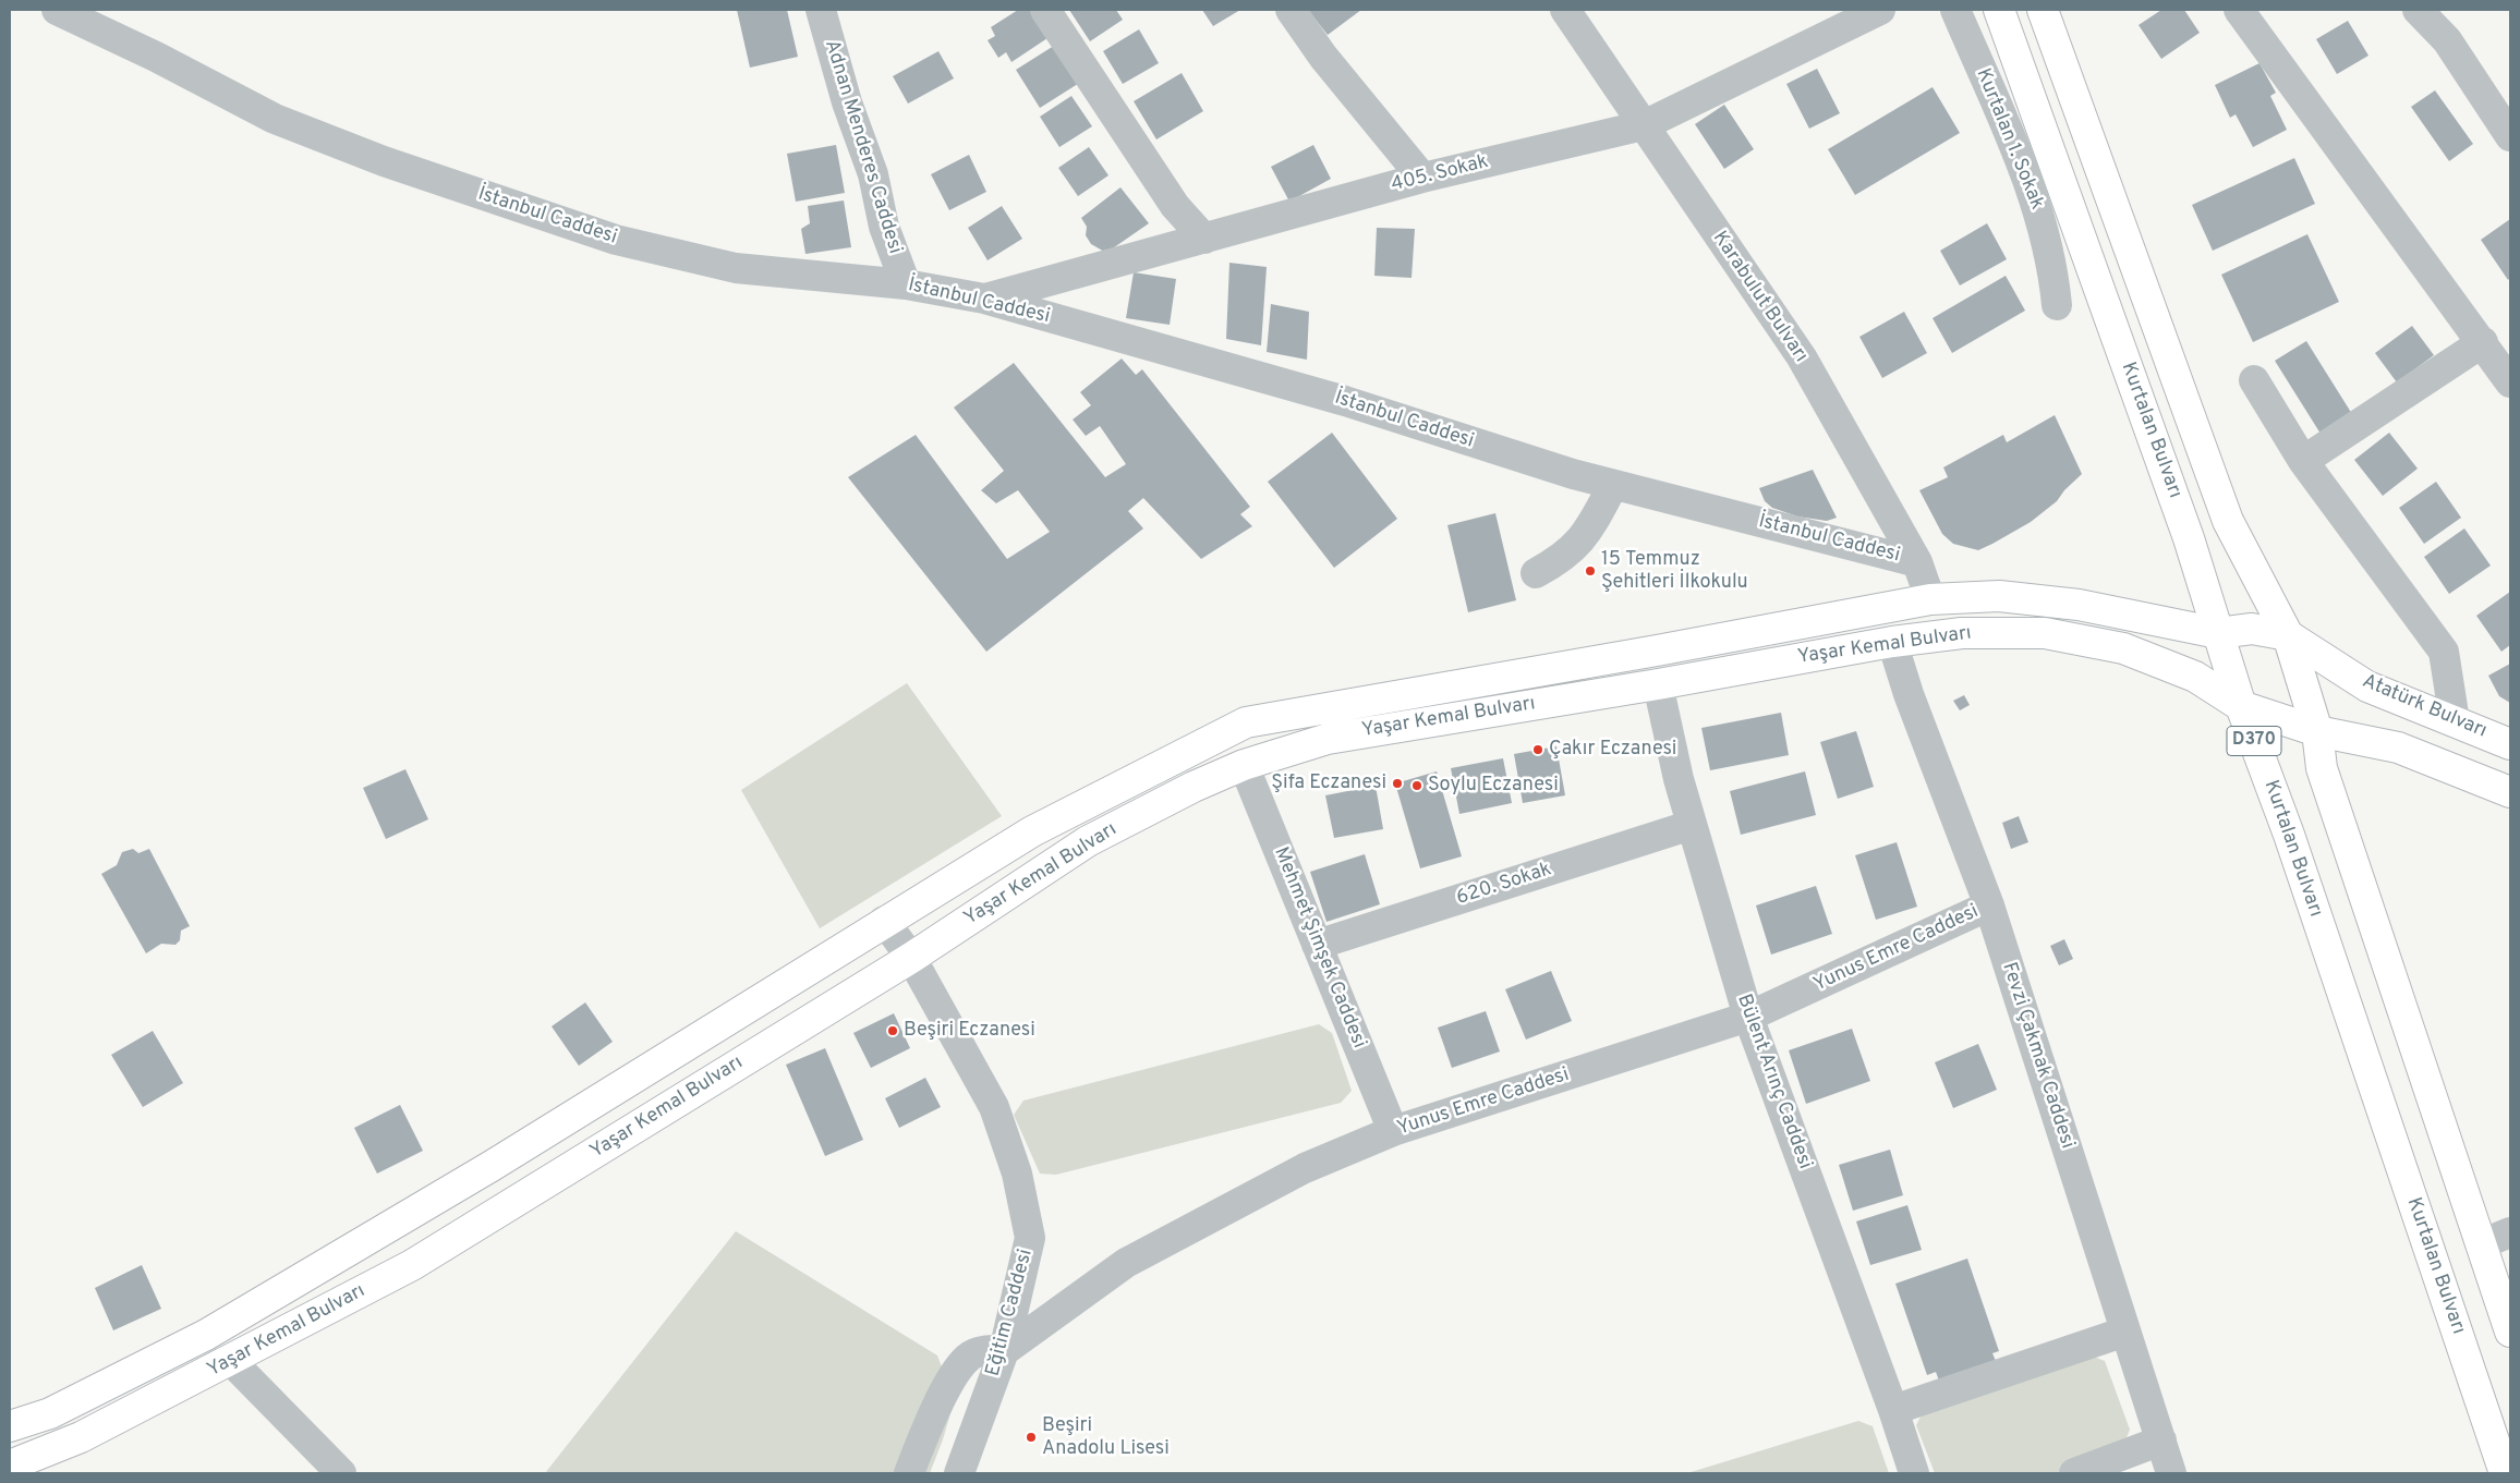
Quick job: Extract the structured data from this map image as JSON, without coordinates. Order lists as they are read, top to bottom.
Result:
{
  "streets": {
    "main road": [
      "Kurtalan Bulvarı",
      "Yaşar Kemal Bulvarı",
      "Atatürk Bulvarı",
      "D370"
    ],
    "street": [
      "Kurtalan 1. Sokak",
      "Adnan Menderes Caddesi",
      "405. Sokak",
      "İstanbul Caddesi",
      "Karabulut Bulvarı",
      "620. Sokak",
      "Mehmet Şimşek Caddesi",
      "Yunus Emre Caddesi",
      "Fevzi Çakmak Caddesi",
      "Bülent Arınç Caddesi",
      "Eğitim Caddesi"
    ]
  },
  "crossings": [
    ["Adnan Menderes Caddesi", "İstanbul Caddesi"],
    ["405. Sokak", "İstanbul Caddesi"],
    ["405. Sokak", "Karabulut Bulvarı"],
    ["İstanbul Caddesi", "Karabulut Bulvarı"],
    ["Karabulut Bulvarı", "Yaşar Kemal Bulvarı"],
    ["Kurtalan Bulvarı", "Yaşar Kemal Bulvarı"],
    ["Kurtalan Bulvarı", "Atatürk Bulvarı"],
    ["Yaşar Kemal Bulvarı", "Atatürk Bulvarı"],
    ["Yaşar Kemal Bulvarı", "Mehmet Şimşek Caddesi"],
    ["Yaşar Kemal Bulvarı", "Fevzi Çakmak Caddesi"],
    ["Yaşar Kemal Bulvarı", "Bülent Arınç Caddesi"],
    ["Yaşar Kemal Bulvarı", "Eğitim Caddesi"],
    ["620. Sokak", "Mehmet Şimşek Caddesi"],
    ["620. Sokak", "Bülent Arınç Caddesi"],
    ["Mehmet Şimşek Caddesi", "Yunus Emre Caddesi"],
    ["Yunus Emre Caddesi", "Fevzi Çakmak Caddesi"],
    ["Yunus Emre Caddesi", "Bülent Arınç Caddesi"],
    ["Yunus Emre Caddesi", "Eğitim Caddesi"]
  ],
  "places": [
    "15 Temmuz Şehitleri İlkokulu",
    "Çakır Eczanesi",
    "Şifa Eczanesi",
    "Soylu Eczanesi",
    "Beşiri Eczanesi",
    "Beşiri Anadolu Lisesi"
  ]
}
